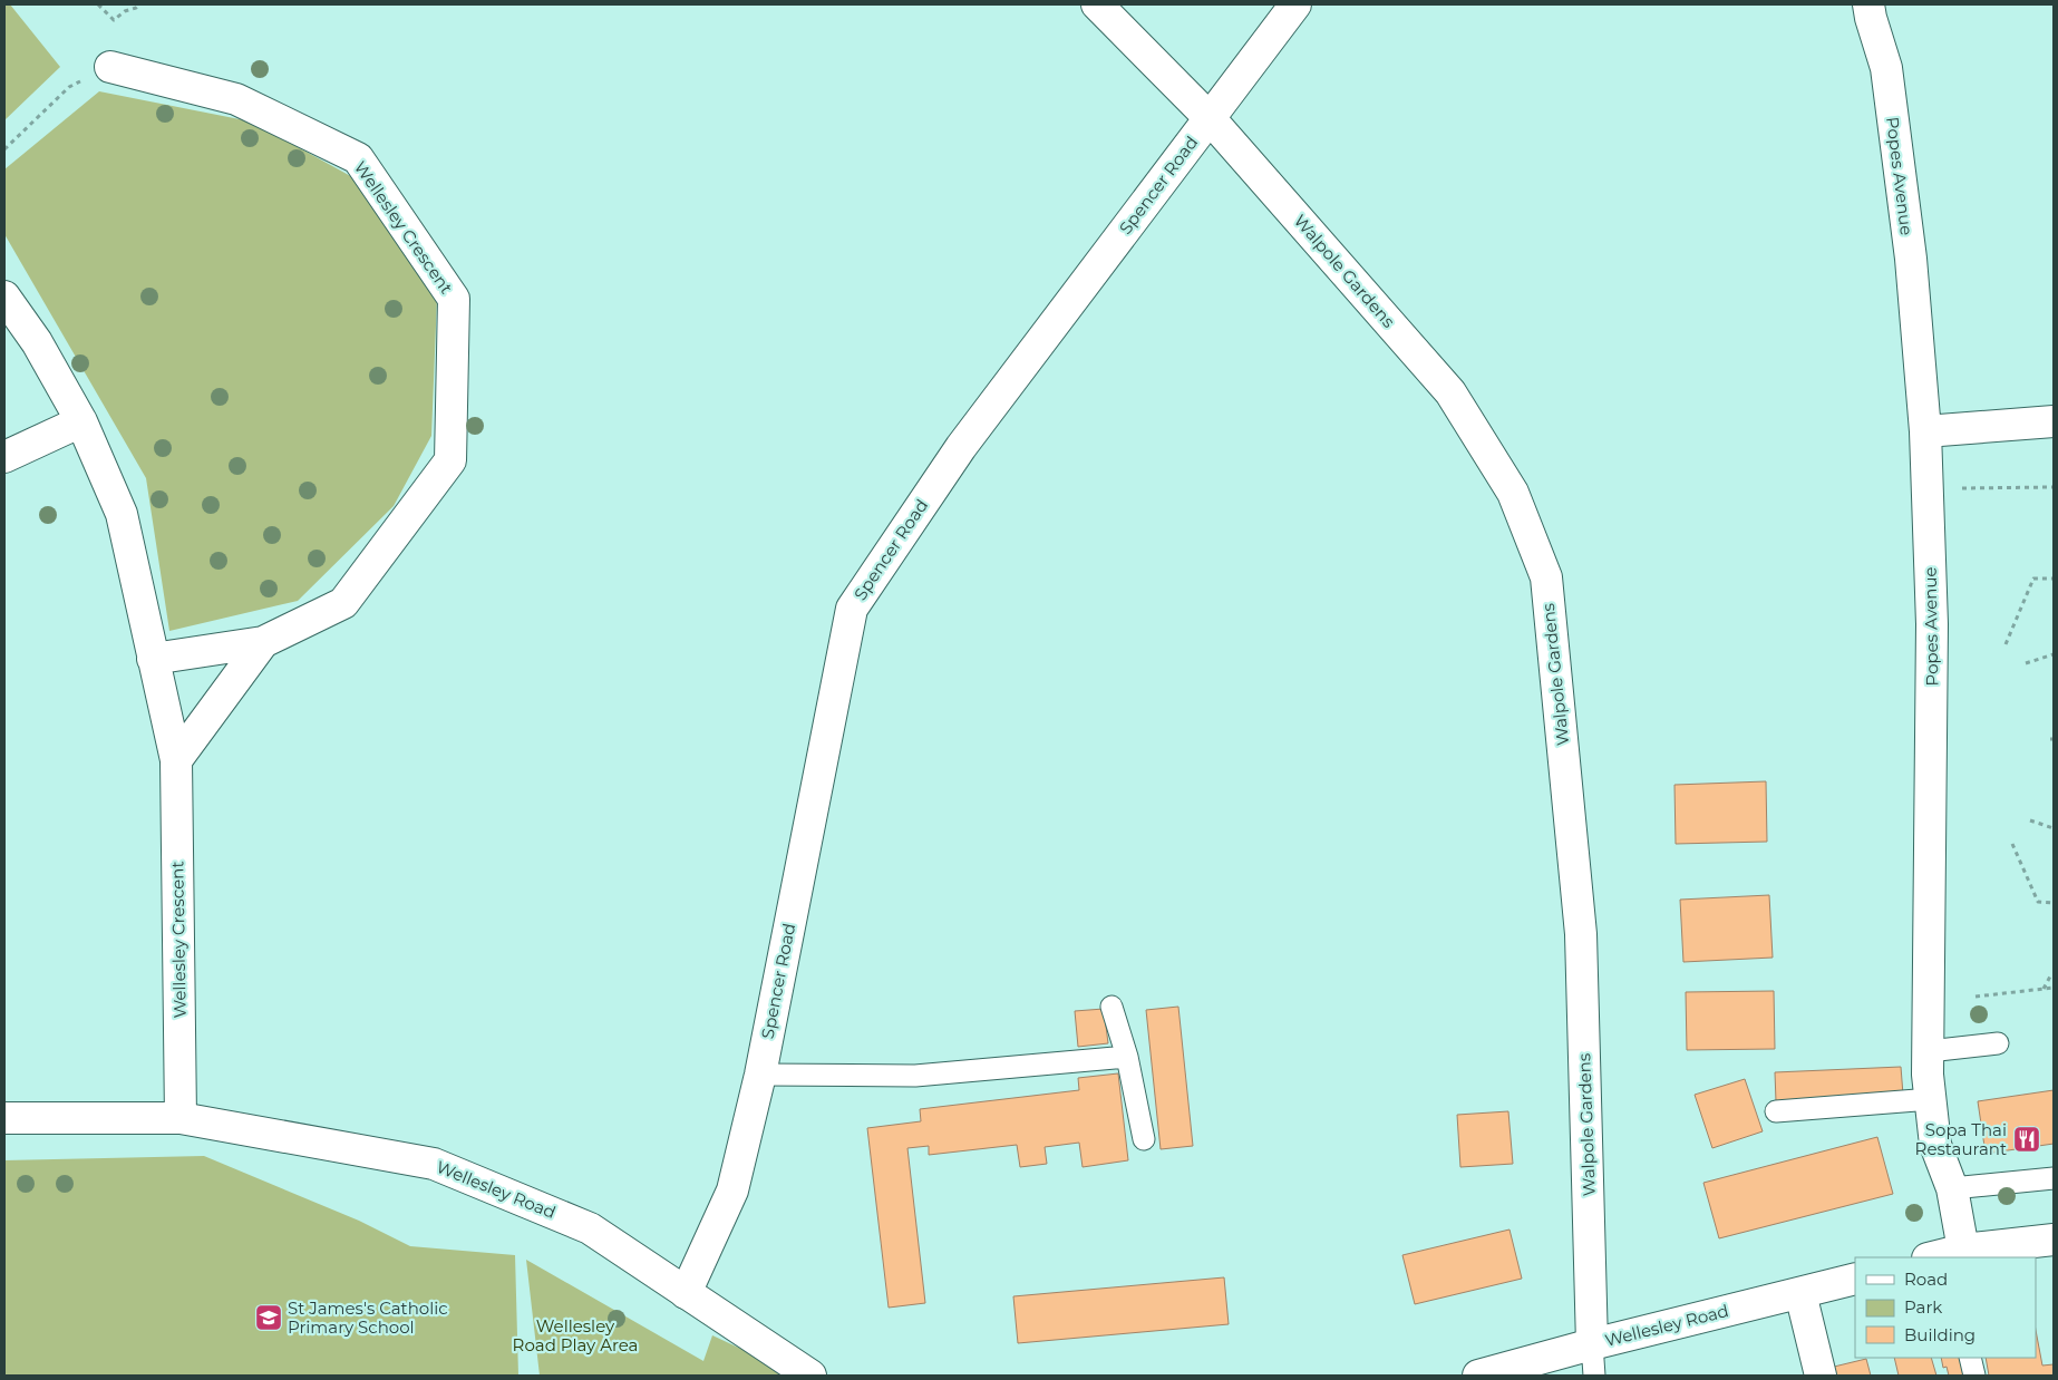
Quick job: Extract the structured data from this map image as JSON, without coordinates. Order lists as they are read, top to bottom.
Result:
{
  "streets": {
    "street": [
      "Popes Avenue",
      "Spencer Road",
      "Wellesley Crescent",
      "Walpole Gardens",
      "Wellesley Road"
    ]
  },
  "crossings": [
    ["Spencer Road", "Walpole Gardens"],
    ["Spencer Road", "Wellesley Road"],
    ["Wellesley Crescent", "Wellesley Road"],
    ["Walpole Gardens", "Wellesley Road"]
  ],
  "parks": ["Wellesley Road Play Area"],
  "places": {
    "restaurant": ["Sopa Thai Restaurant"],
    "school or university": ["St James's Catholic Primary School"]
  },
  "legend": ["Road", "Park", "Building"]
}
